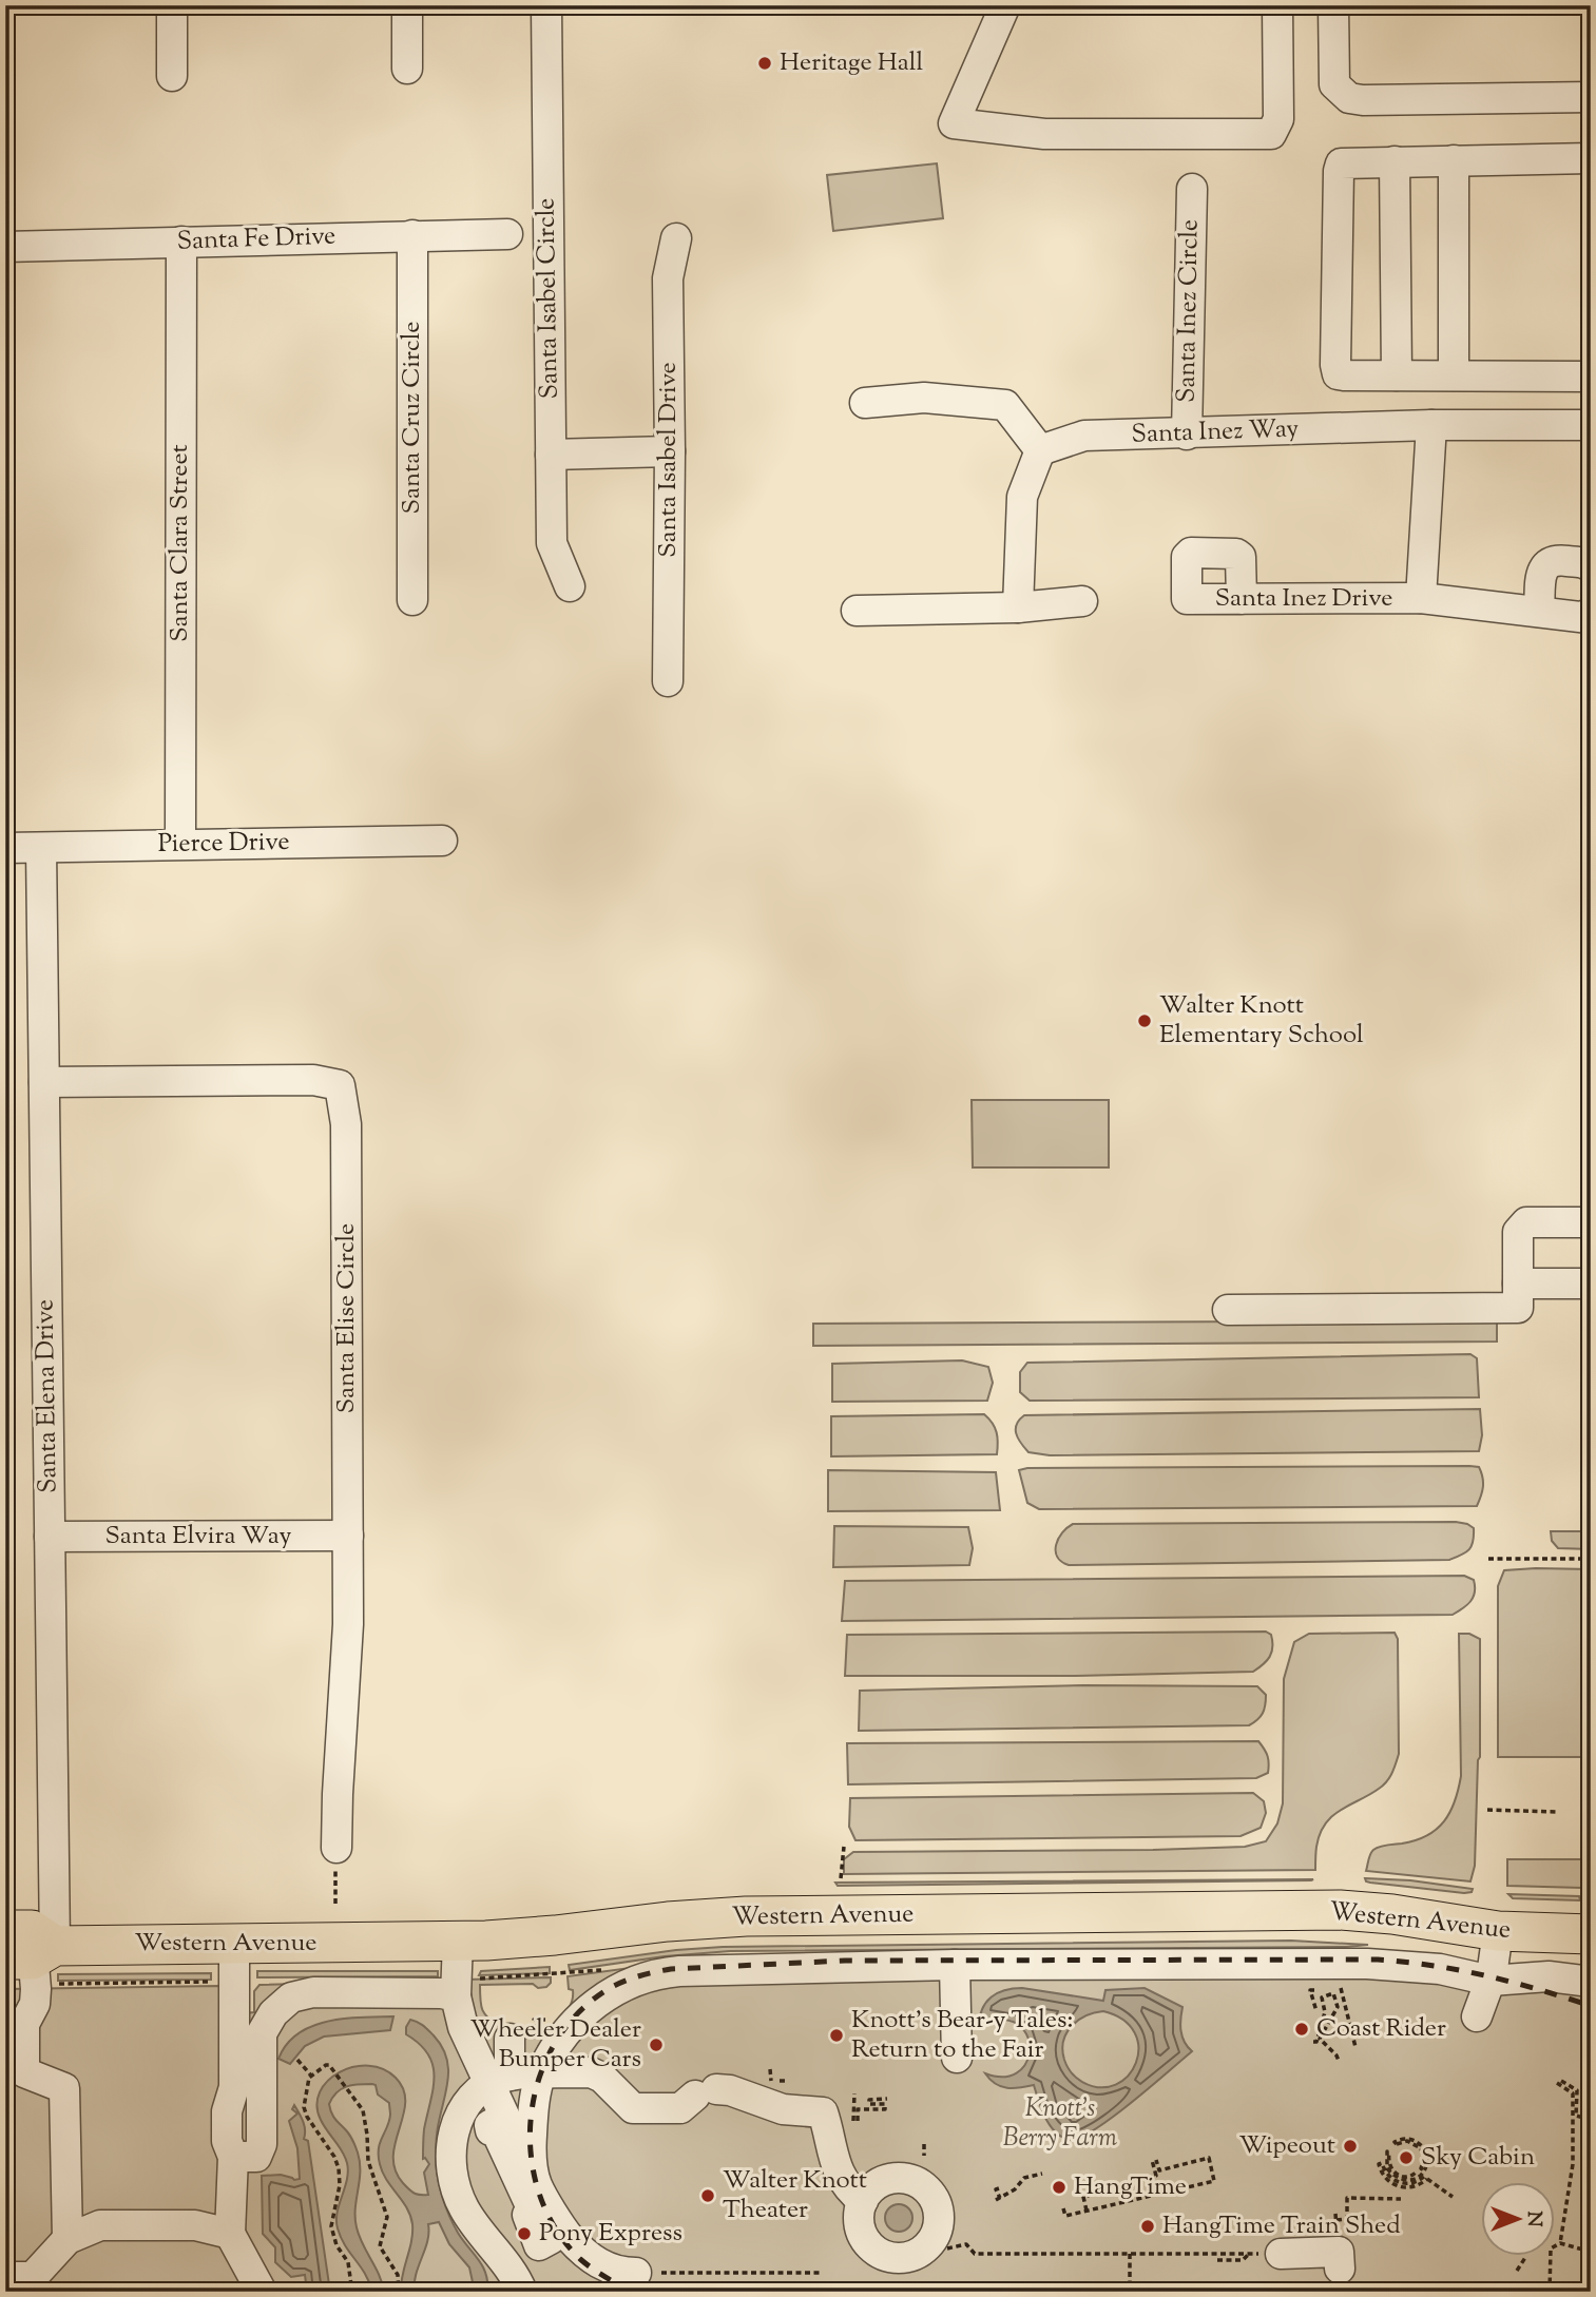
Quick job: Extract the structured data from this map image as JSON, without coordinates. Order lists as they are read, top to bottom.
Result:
{
  "streets": {
    "main road": ["Western Avenue"],
    "street": [
      "Santa Fe Drive",
      "Santa Isabel Circle",
      "Santa Inez Circle",
      "Santa Cruz Circle",
      "Santa Inez Way",
      "Santa Isabel Drive",
      "Santa Clara Street",
      "Santa Inez Drive",
      "Pierce Drive",
      "Santa Elise Circle",
      "Santa Elena Drive",
      "Santa Elvira Way"
    ]
  },
  "crossings": [
    ["Santa Fe Drive", "Santa Cruz Circle"],
    ["Santa Fe Drive", "Santa Clara Street"],
    ["Santa Inez Circle", "Santa Inez Way"],
    ["Santa Inez Way", "Santa Inez Drive"],
    ["Santa Clara Street", "Pierce Drive"],
    ["Pierce Drive", "Santa Elena Drive"],
    ["Santa Elise Circle", "Santa Elena Drive"],
    ["Santa Elise Circle", "Santa Elvira Way"],
    ["Santa Elena Drive", "Santa Elvira Way"],
    ["Santa Elena Drive", "Western Avenue"]
  ],
  "parks": ["Knott's Berry Farm"],
  "places": [
    "Heritage Hall",
    "Walter Knott Elementary School",
    "Coast Rider",
    "Knott’s Bear-y Tales: Return to the Fair",
    "Wheeler Dealer Bumper Cars",
    "Wipeout",
    "Sky Cabin",
    "HangTime",
    "Walter Knott Theater",
    "HangTime Train Shed",
    "Pony Express"
  ],
  "north": "right"
}
